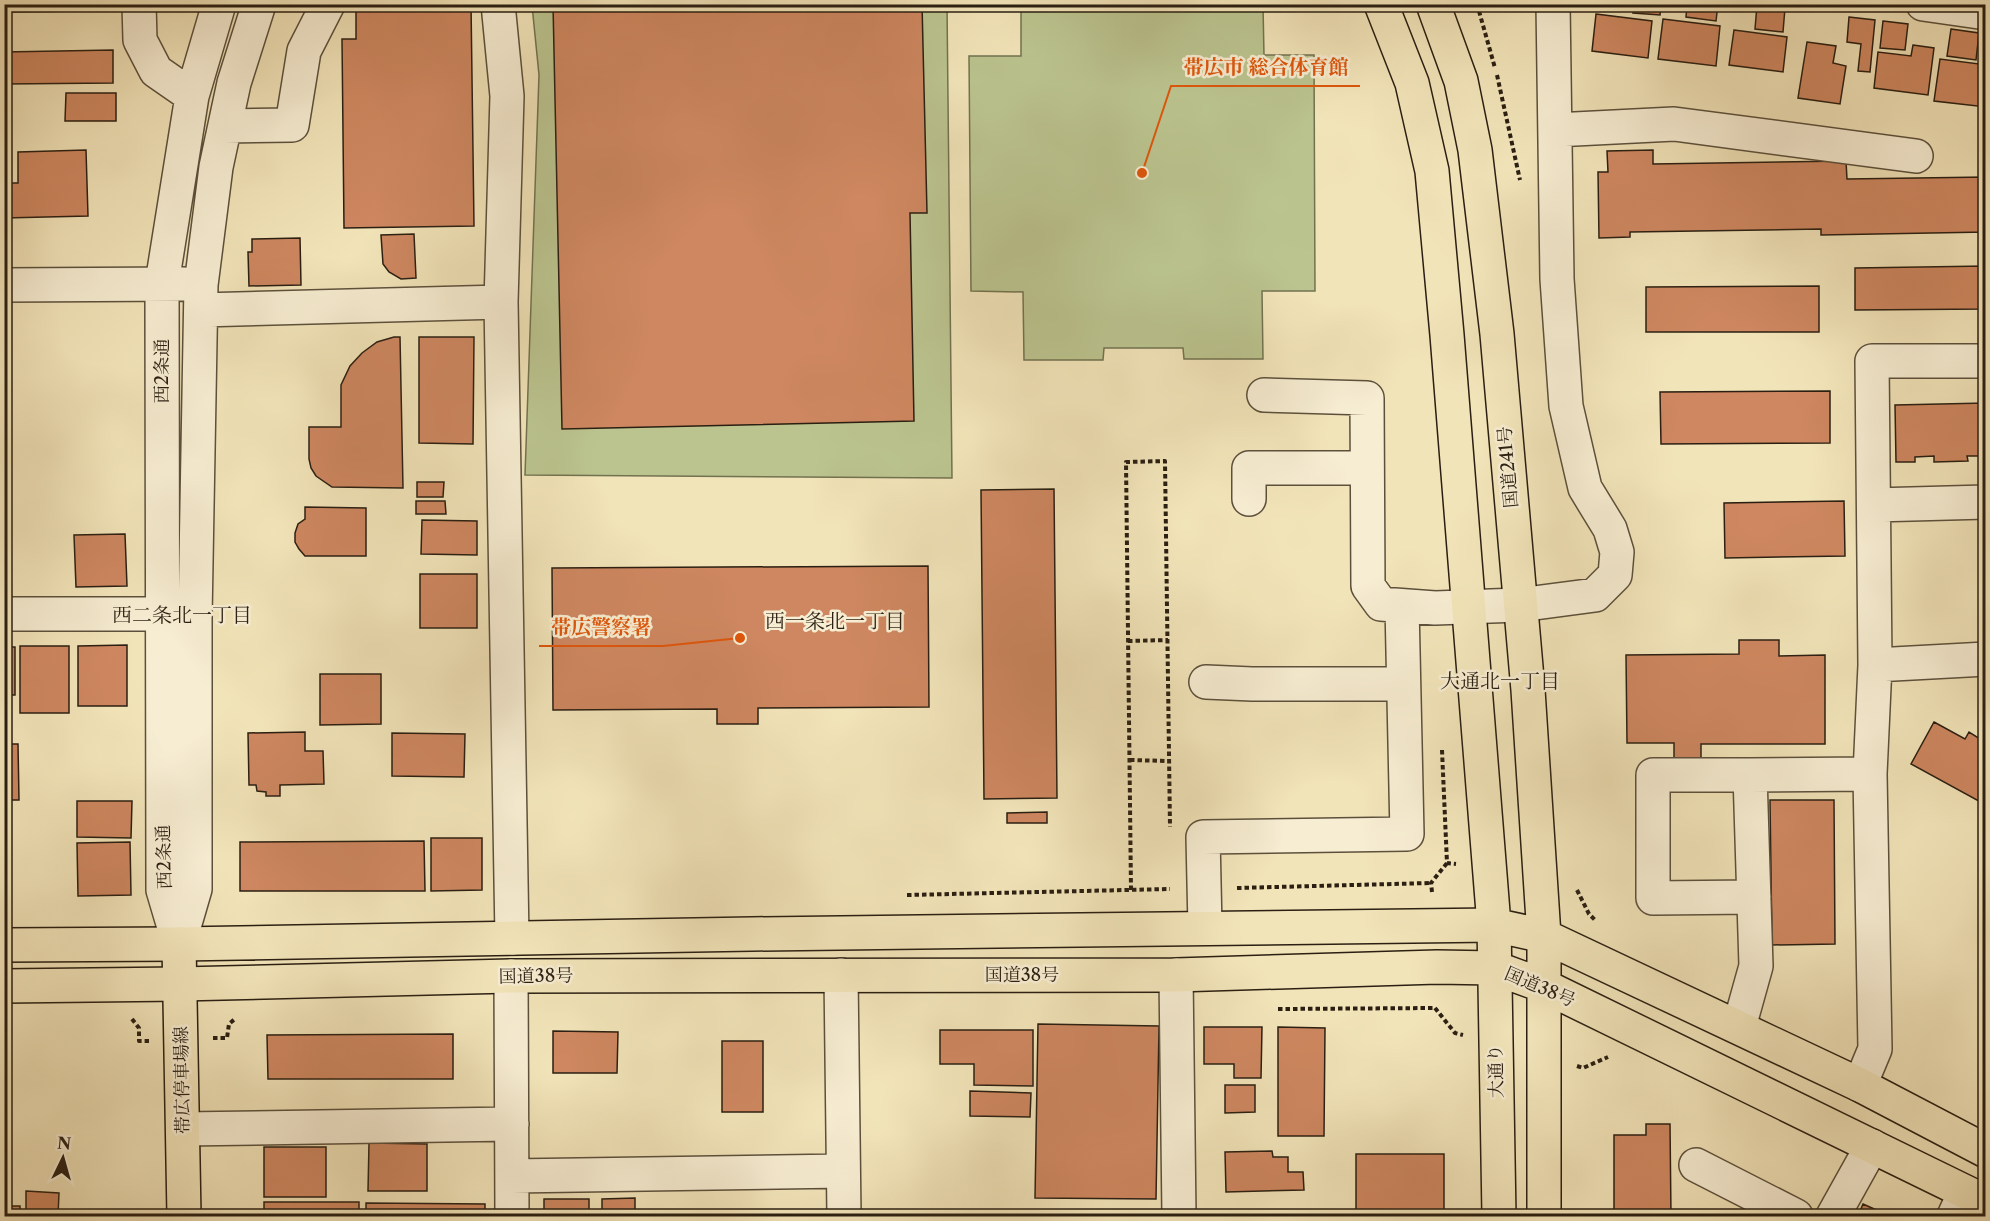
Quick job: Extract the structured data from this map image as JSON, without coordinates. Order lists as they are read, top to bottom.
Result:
{
  "streets": {
    "main road": [
      "国道241号",
      "国道38号",
      "大通り",
      "帯広停車場線"
    ],
    "street": ["西2条通"]
  },
  "crossings": [
    ["西2条通", "帯広停車場線"],
    ["国道38号", "大通り"],
    ["国道38号", "帯広停車場線"]
  ],
  "districts": ["西二条北一丁目", "西一条北一丁目", "大通北一丁目"],
  "places": ["帯広市 総合体育館", "帯広警察署"],
  "north": "top"
}
